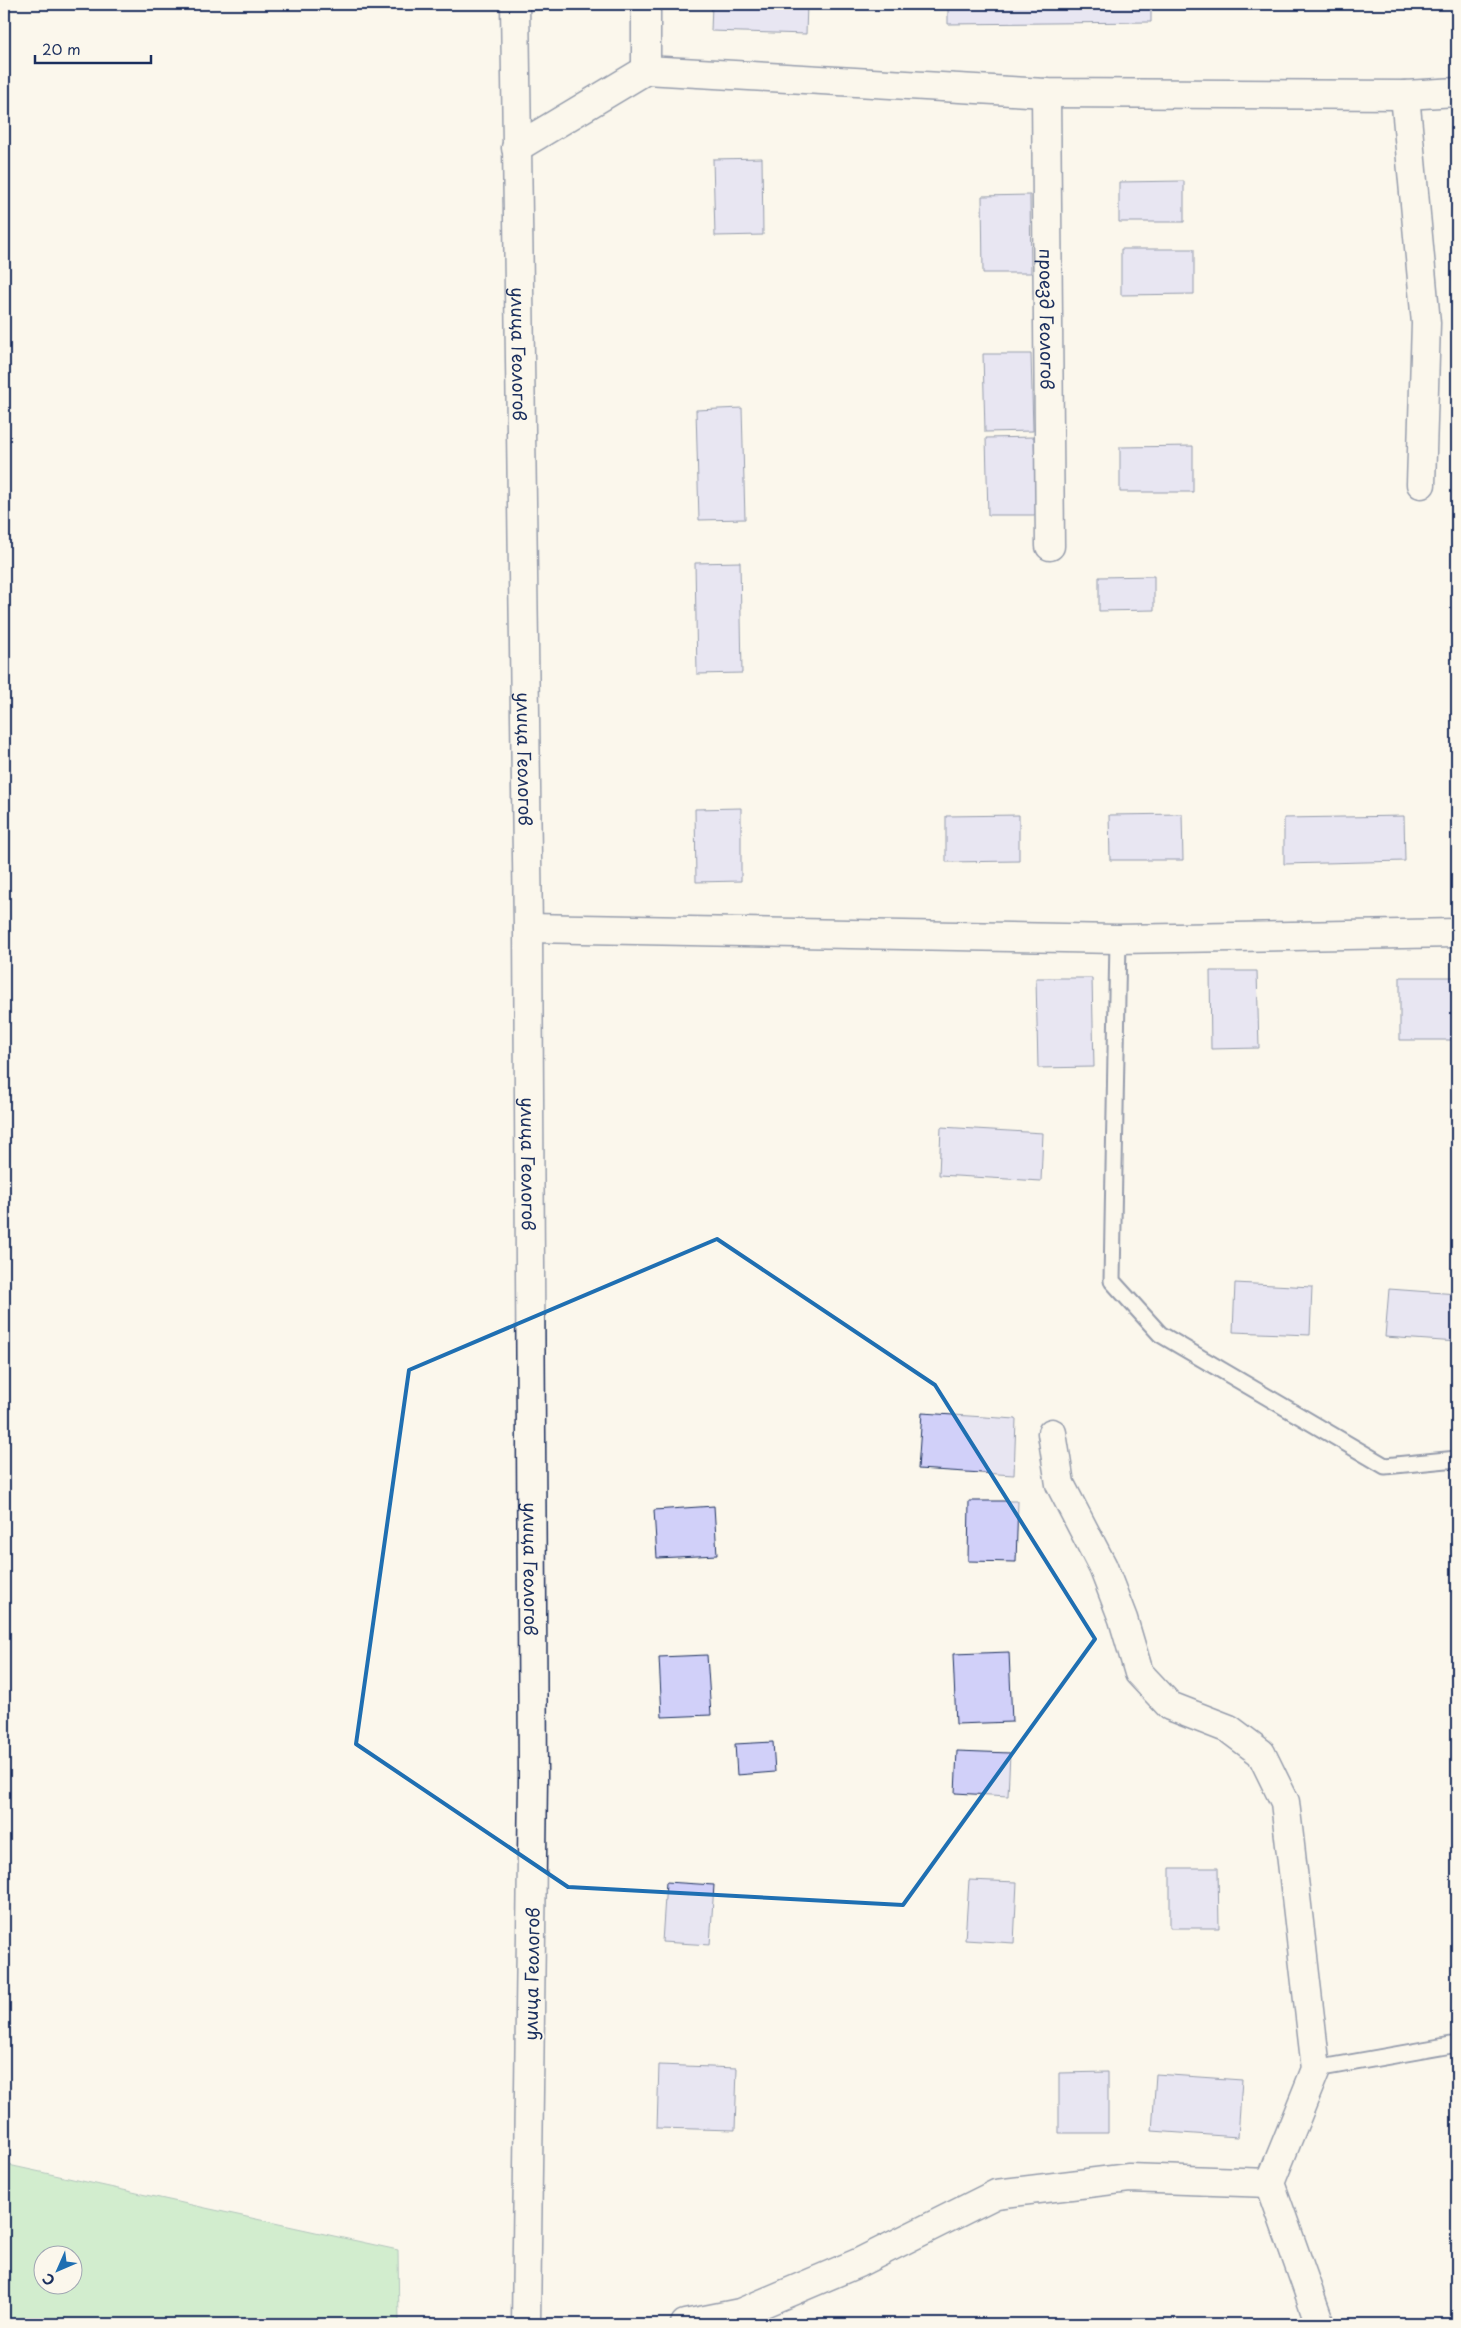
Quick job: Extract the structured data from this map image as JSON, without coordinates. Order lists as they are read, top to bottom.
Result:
{
  "streets": {
    "street": ["проезд Геологов", "улица Геологов"]
  },
  "scale_bar": "20 m",
  "north": "bottom left"
}
